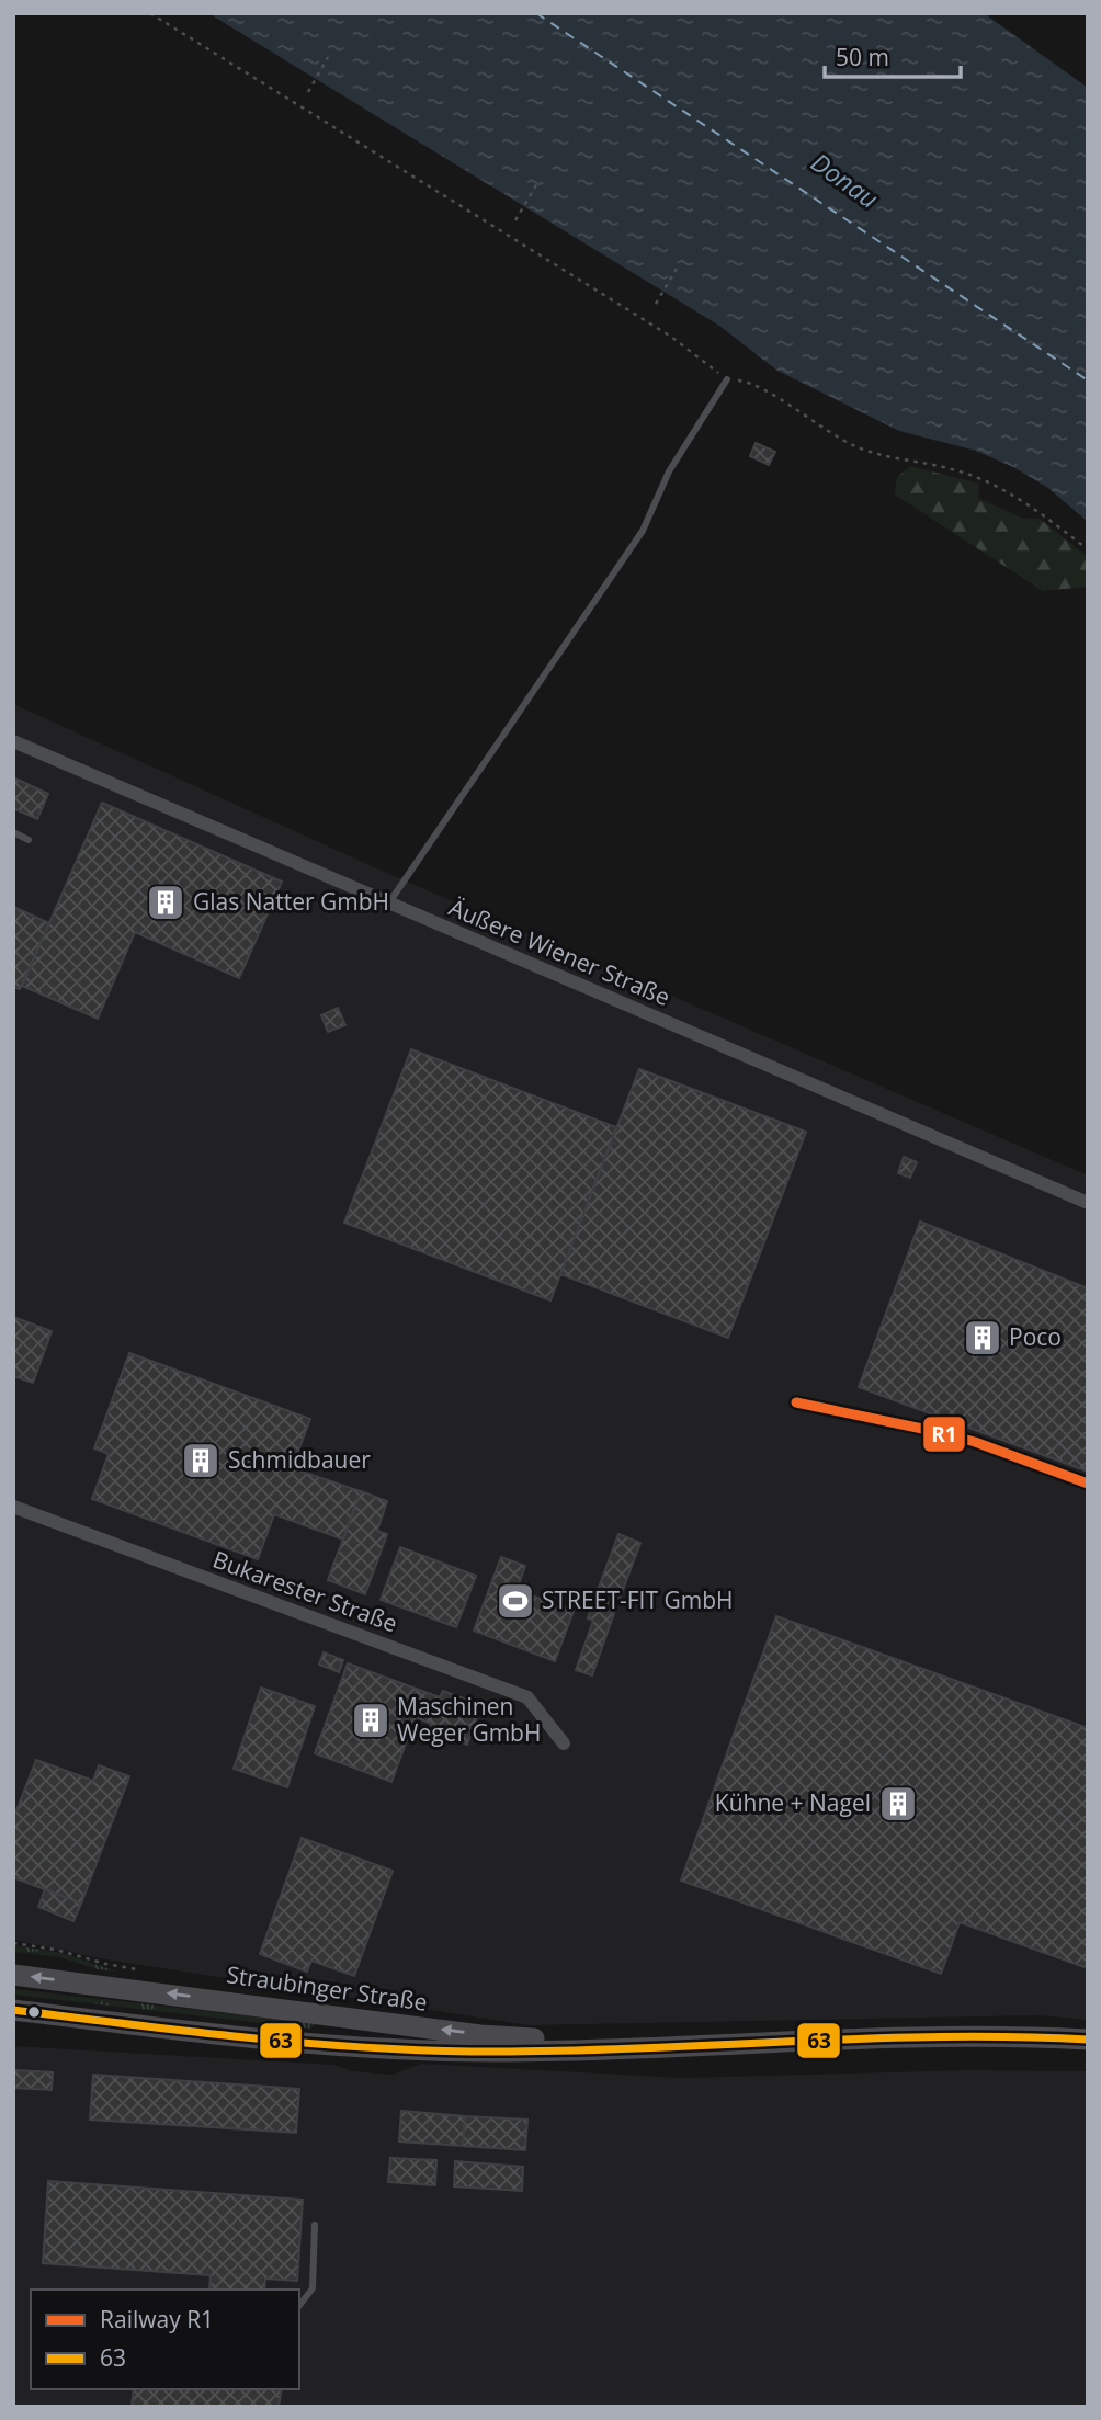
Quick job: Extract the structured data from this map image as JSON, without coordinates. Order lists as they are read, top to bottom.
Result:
{
  "streets": {
    "main road": ["Straubinger Straße"],
    "street": ["Äußere Wiener Straße", "Bukarester Straße"]
  },
  "water": ["Donau"],
  "places": {
    "building": [
      "Glas Natter GmbH",
      "Poco",
      "Schmidbauer",
      "Maschinen Weger GmbH",
      "Kühne + Nagel"
    ],
    "sports": ["STREET-FIT GmbH"]
  },
  "lines": ["rail line R1", "transit line 63"],
  "legend": ["Railway R1", "63"],
  "scale_bar": "50 m"
}
